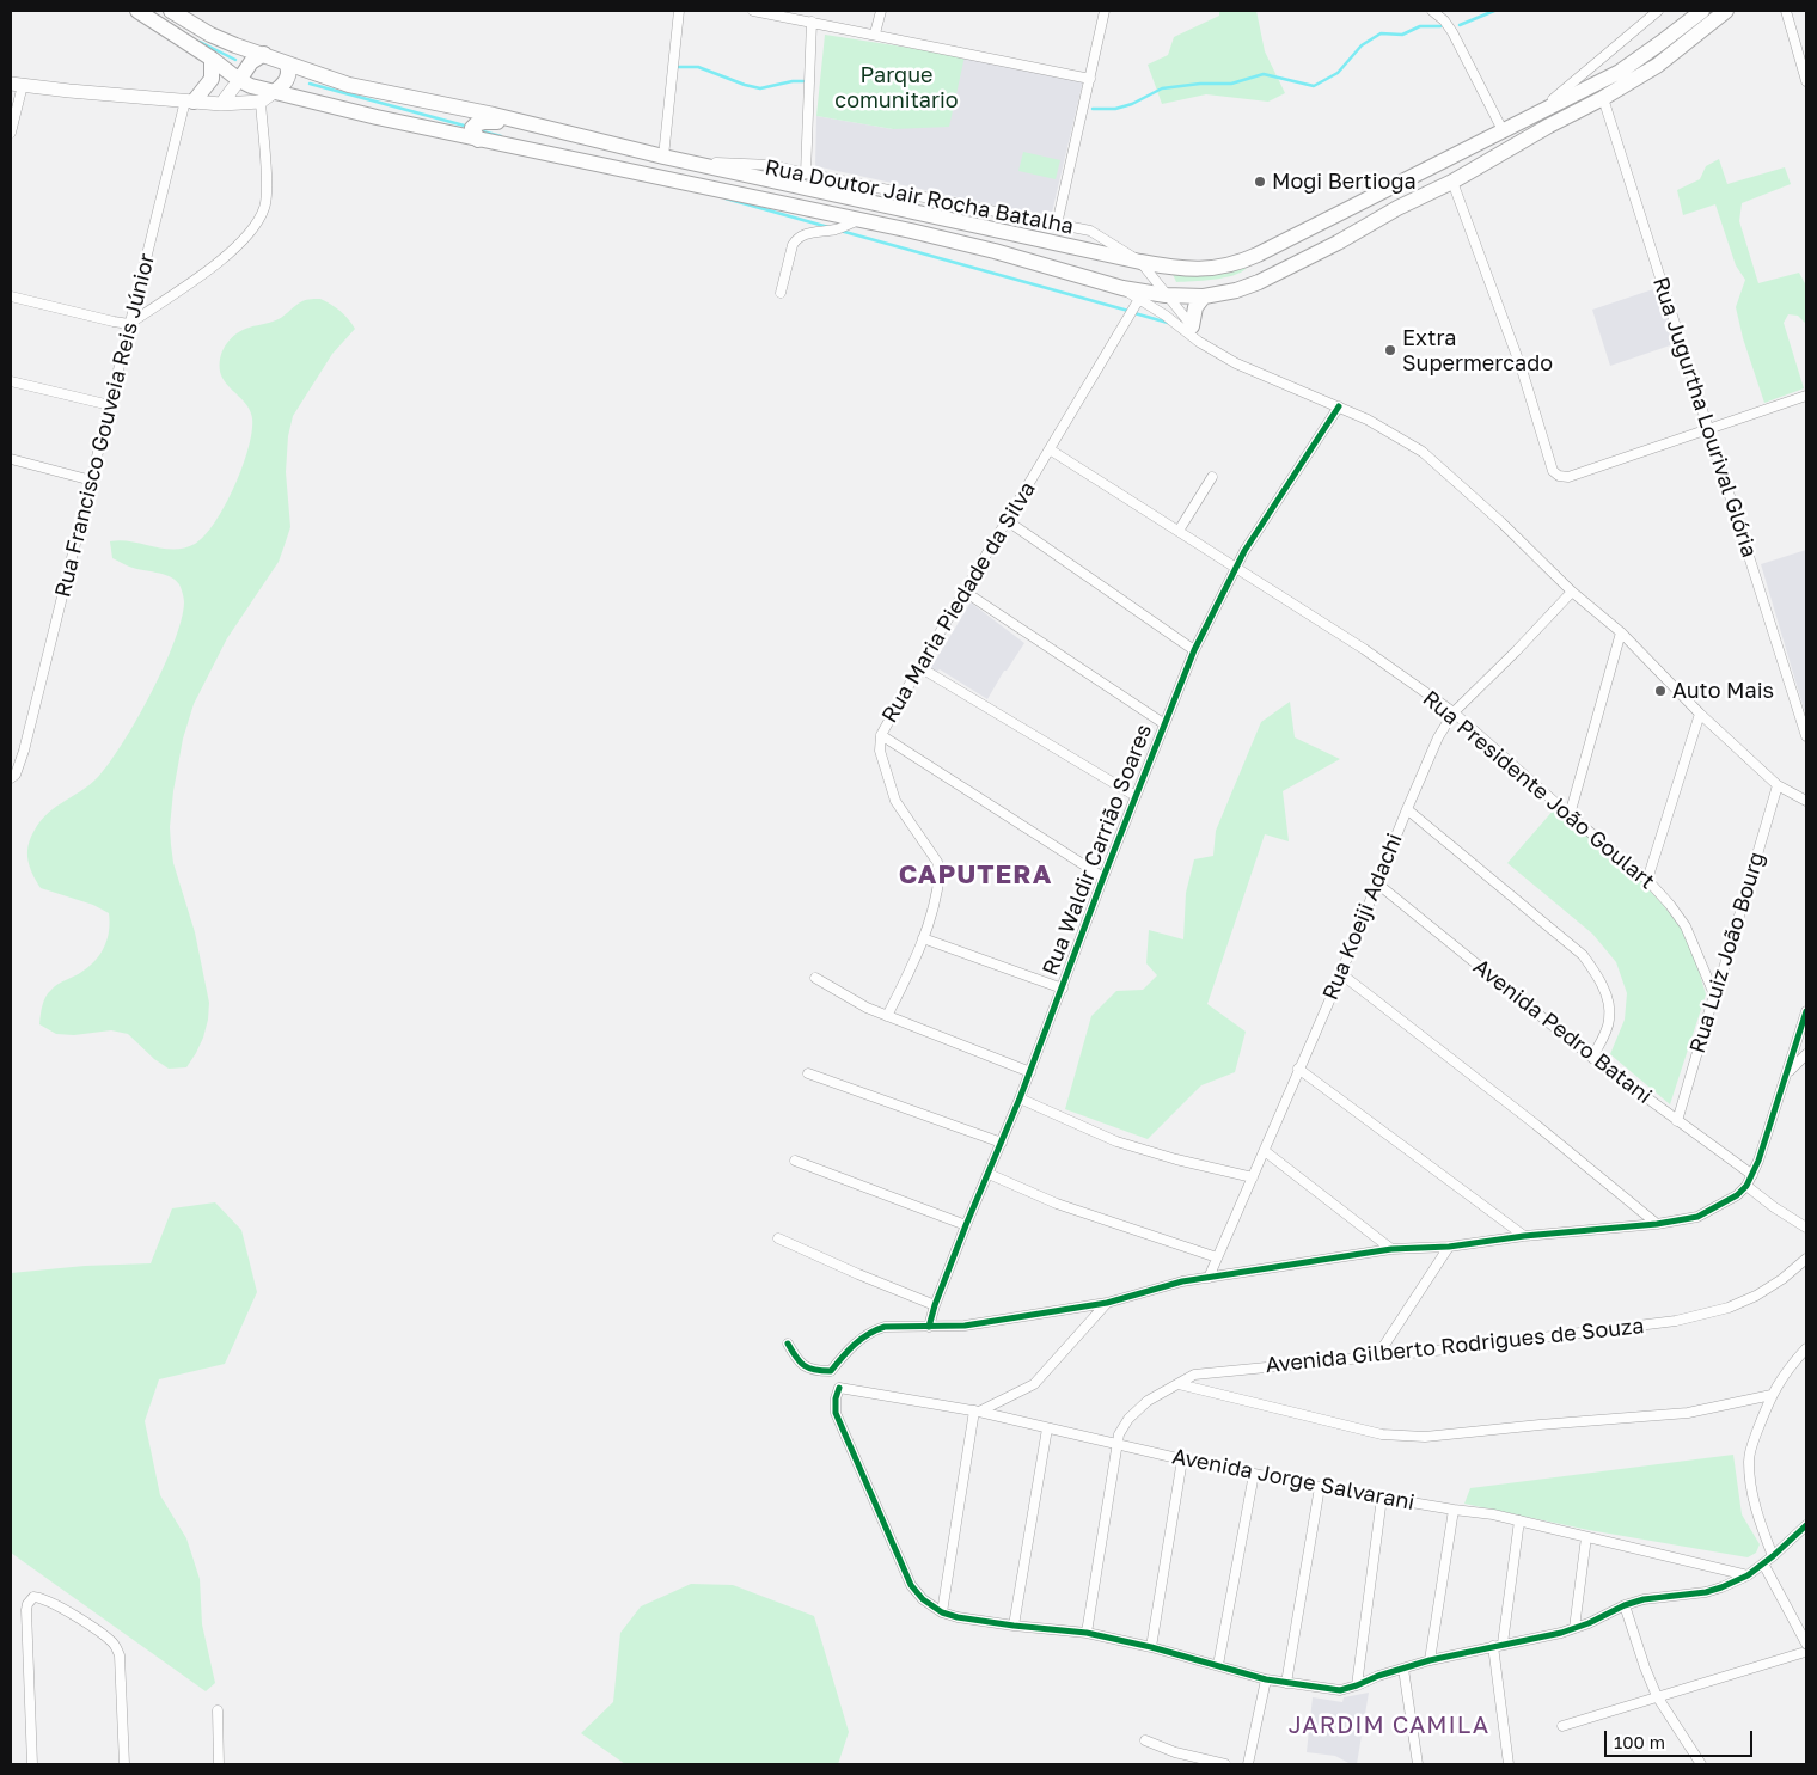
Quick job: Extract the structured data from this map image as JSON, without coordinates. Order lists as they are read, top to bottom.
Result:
{
  "streets": {
    "street": [
      "Rua Doutor Jair Rocha Batalha",
      "Rua Jugurtha Lourival Glória",
      "Rua Francisco Gouveia Reis Júnior",
      "Rua Maria Piedade da Silva",
      "Rua Presidente João Goulart",
      "Rua Waldir Carrião Soares",
      "Rua Koeiji Adachi",
      "Rua Luiz João Bourg",
      "Avenida Pedro Batani",
      "Avenida Gilberto Rodrigues de Souza",
      "Avenida Jorge Salvarani"
    ]
  },
  "crossings": [
    ["Rua Maria Piedade da Silva", "Rua Presidente João Goulart"],
    ["Rua Presidente João Goulart", "Rua Waldir Carrião Soares"],
    ["Rua Presidente João Goulart", "Rua Koeiji Adachi"],
    ["Rua Presidente João Goulart", "Rua Luiz João Bourg"],
    ["Rua Koeiji Adachi", "Avenida Pedro Batani"],
    ["Rua Luiz João Bourg", "Avenida Pedro Batani"],
    ["Avenida Gilberto Rodrigues de Souza", "Avenida Jorge Salvarani"]
  ],
  "districts": ["CAPUTERA", "JARDIM CAMILA"],
  "parks": ["Parque comunitario"],
  "places": ["Mogi Bertioga", "Extra Supermercado", "Auto Mais"],
  "scale_bar": "100 m"
}
